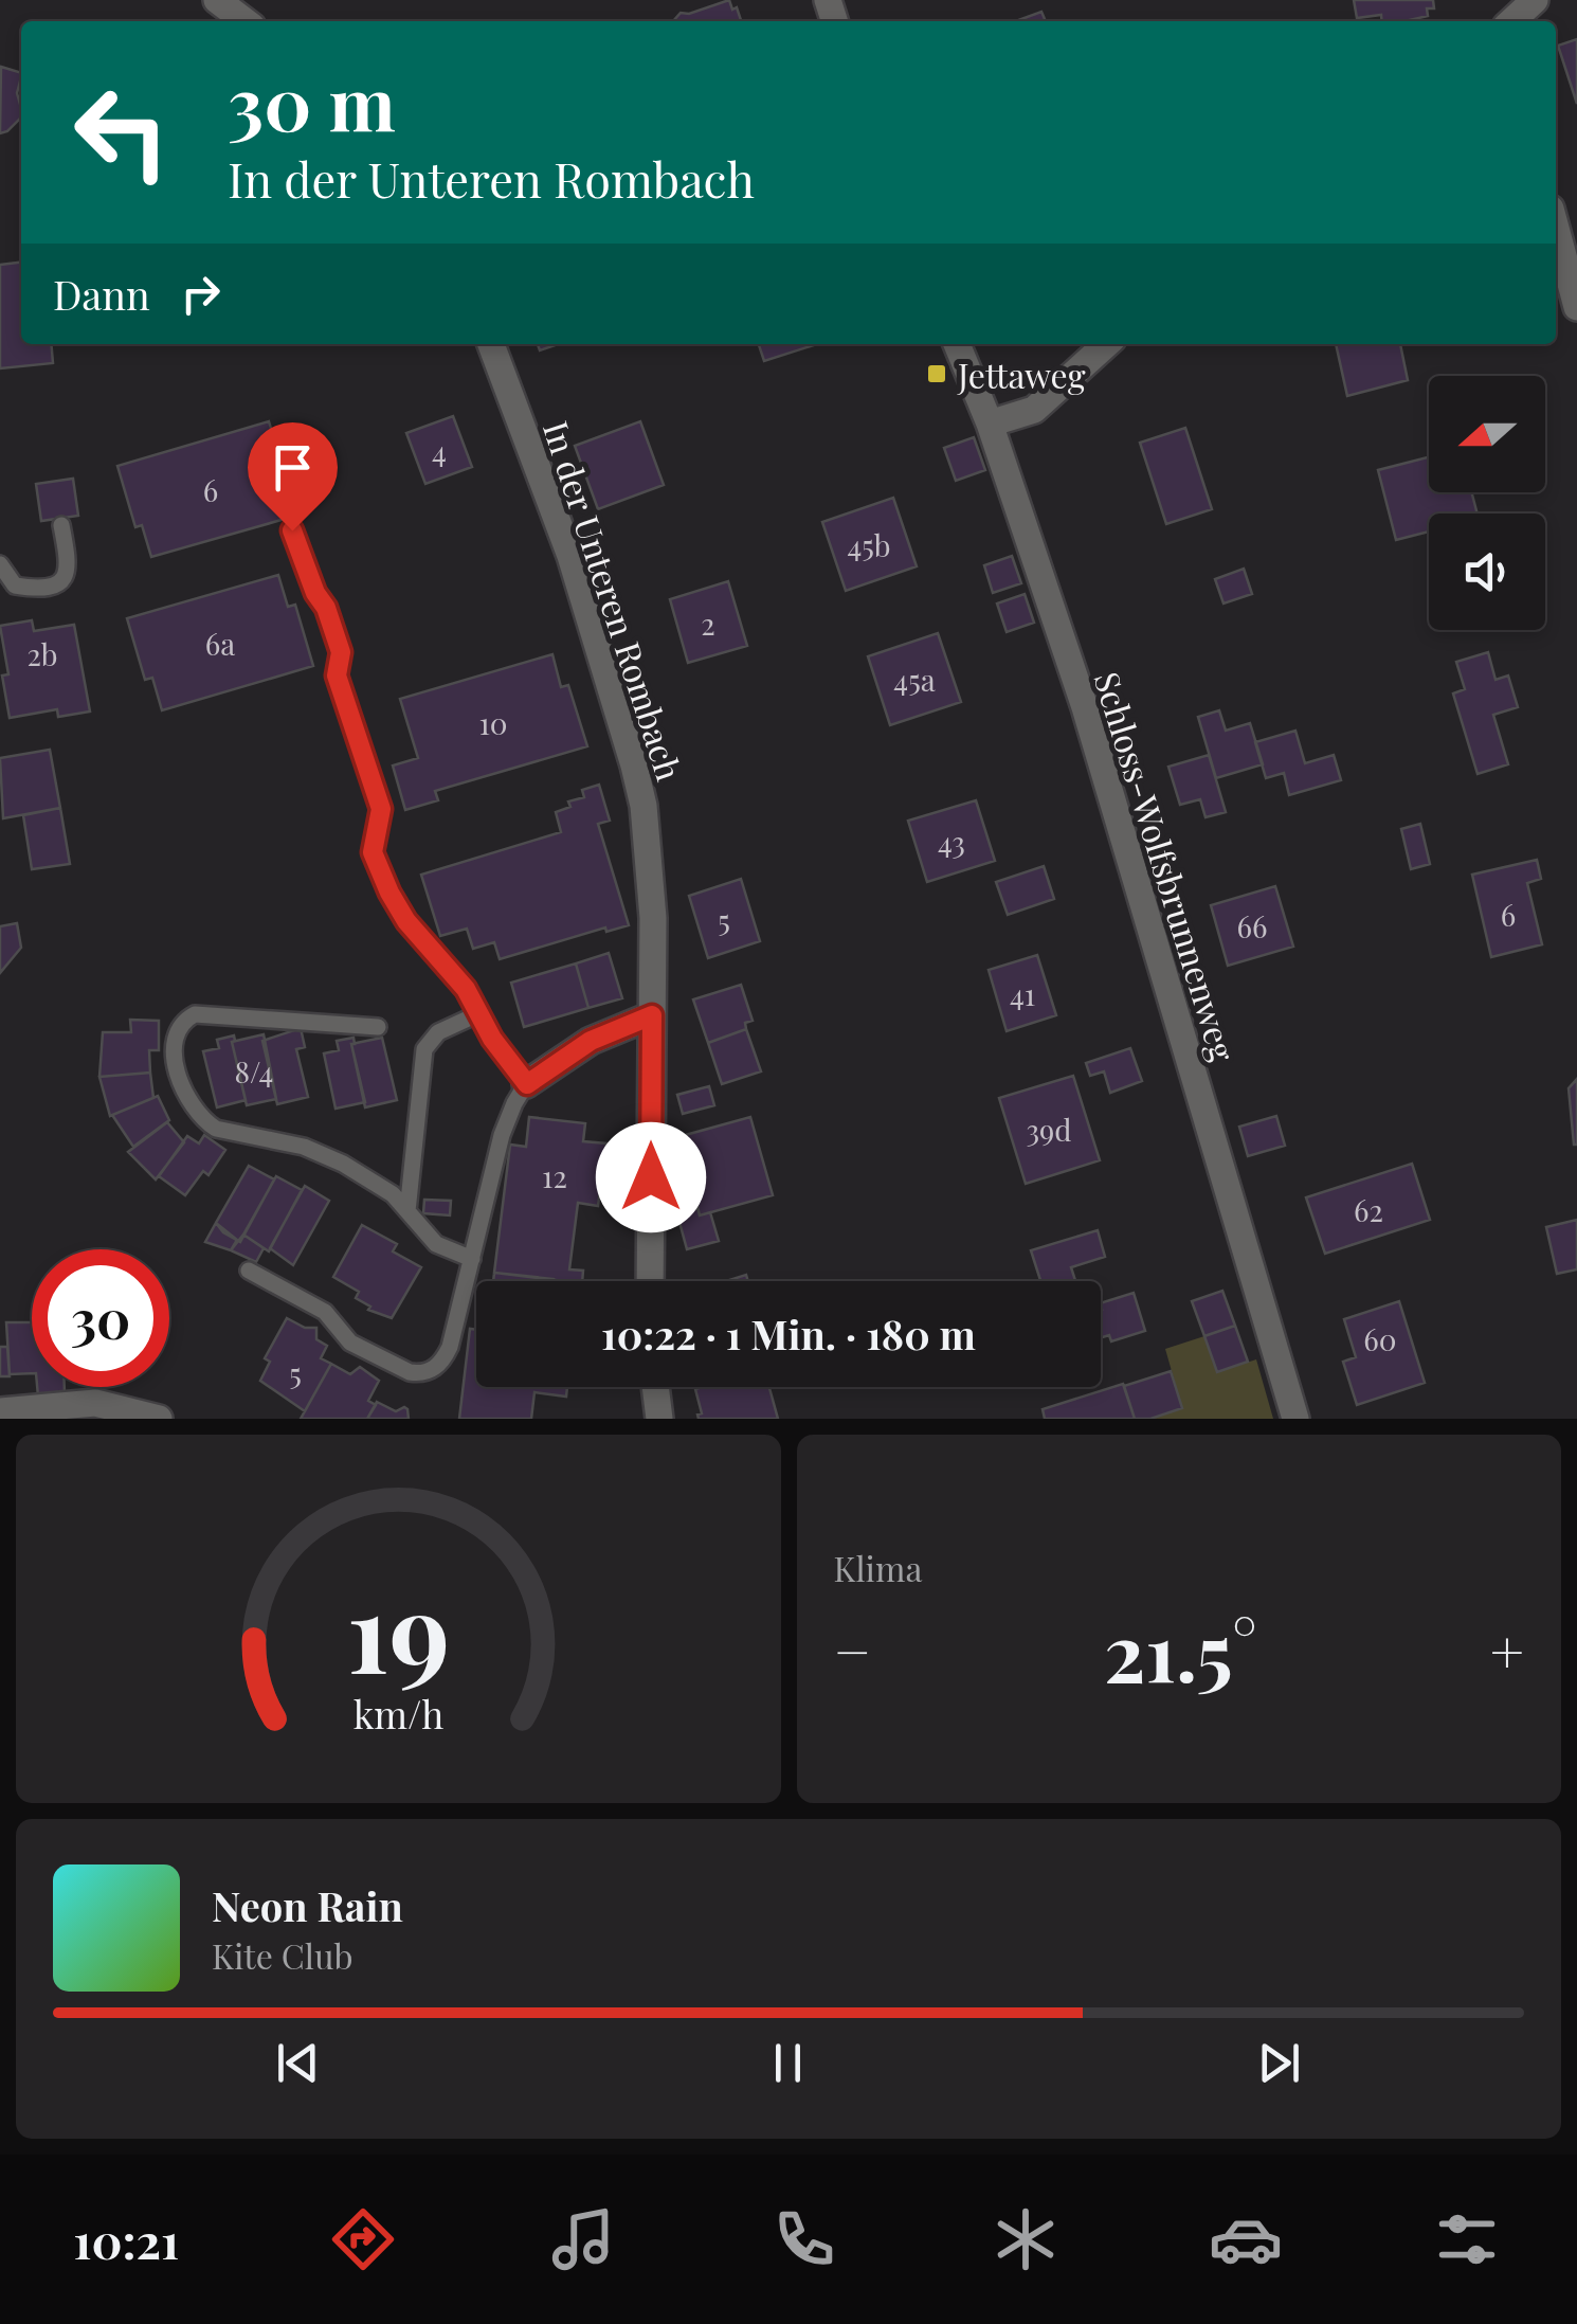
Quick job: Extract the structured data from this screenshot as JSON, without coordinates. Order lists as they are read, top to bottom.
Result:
{
  "streets": {
    "street": ["In der Unteren Rombach", "Schloss-Wolfsbrunnenweg"]
  },
  "places": {
    "transit": ["Jettaweg"]
  },
  "house_numbers": [
    "4",
    "6",
    "45b",
    "2",
    "6a",
    "2b",
    "45a",
    "10",
    "43",
    "6",
    "5",
    "66",
    "41",
    "8/4",
    "39d",
    "12",
    "62",
    "60",
    "5"
  ],
  "north": "left",
  "page": {
    "turn": ["30 m", "In der Unteren Rombach"],
    "then": "Dann",
    "limit": "30",
    "trip": "10:22 · 1 Min. · 180 m",
    "tile": "Klima",
    "heat": ["−", "21.5°", "+"],
    "song": ["Neon Rain", "Kite Club"],
    "tabs": "10:21",
    "gauge": ["19", "km/h"]
  }
}
